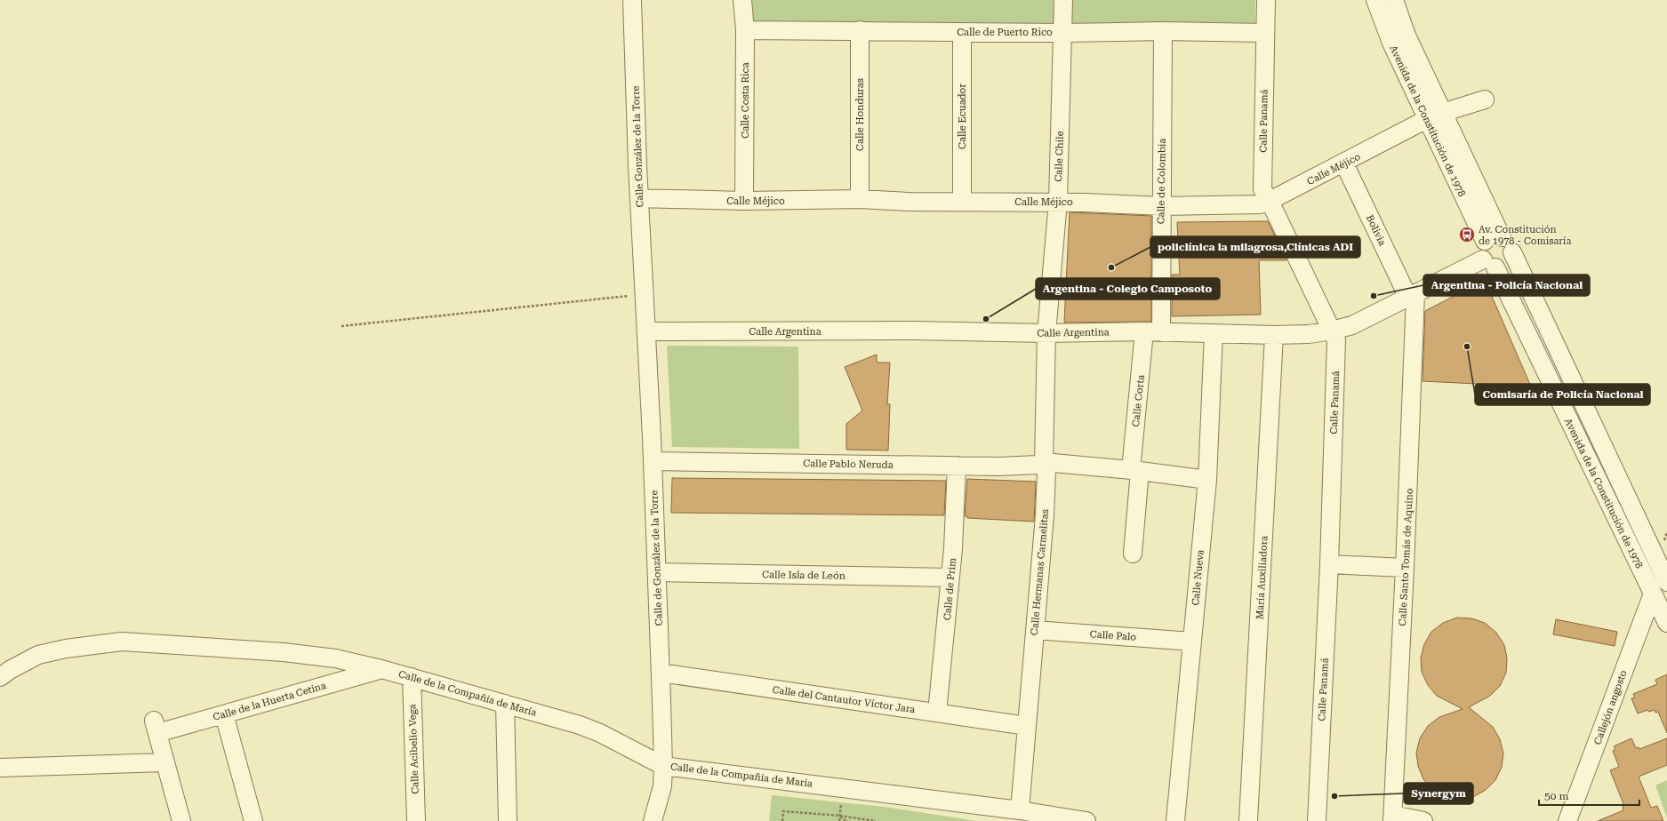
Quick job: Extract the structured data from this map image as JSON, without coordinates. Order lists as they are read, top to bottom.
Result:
{
  "streets": {
    "street": [
      "Calle de Puerto Rico",
      "Calle Costa Rica",
      "Calle Honduras",
      "Calle Ecuador",
      "Calle Panamá",
      "Avenida de la Constitución de 1978",
      "Calle González de la Torre",
      "Calle Chile",
      "Calle Méjico",
      "Calle de Colombia",
      "Bolivia",
      "Calle Argentina",
      "Calle Corta",
      "Calle Pablo Neruda",
      "Calle Santo Tomás de Aquino",
      "Calle de González de la Torre",
      "Calle Hermanas Carmelitas",
      "Calle Isla de León",
      "Calle Nueva",
      "María Auxiliadora",
      "Calle de Prim",
      "Calle Palo",
      "Calle de la Compañía de María",
      "Calle del Cantautor Víctor Jara",
      "Calle de la Huerta Cetina",
      "Callejón angosto",
      "Calle Acibelio Vega"
    ]
  },
  "crossings": [
    ["Calle de Puerto Rico", "Calle Costa Rica"],
    ["Calle de Puerto Rico", "Calle Honduras"],
    ["Calle de Puerto Rico", "Calle Ecuador"],
    ["Calle de Puerto Rico", "Calle Panamá"],
    ["Calle de Puerto Rico", "Calle Chile"],
    ["Calle de Puerto Rico", "Calle de Colombia"],
    ["Calle Costa Rica", "Calle Méjico"],
    ["Calle Honduras", "Calle Méjico"],
    ["Calle Ecuador", "Calle Méjico"],
    ["Calle Panamá", "Calle Méjico"],
    ["Calle Panamá", "Calle Argentina"],
    ["Avenida de la Constitución de 1978", "Calle Méjico"],
    ["Avenida de la Constitución de 1978", "Calle Argentina"],
    ["Avenida de la Constitución de 1978", "Callejón angosto"],
    ["Calle González de la Torre", "Calle Méjico"],
    ["Calle González de la Torre", "Calle de González de la Torre"],
    ["Calle Chile", "Calle Méjico"],
    ["Calle Chile", "Calle Argentina"],
    ["Calle Chile", "Calle Hermanas Carmelitas"],
    ["Calle Méjico", "Calle de Colombia"],
    ["Calle Méjico", "Bolivia"],
    ["Calle de Colombia", "Calle Argentina"],
    ["Calle de Colombia", "Calle Corta"],
    ["Bolivia", "Calle Argentina"],
    ["Bolivia", "Calle Santo Tomás de Aquino"],
    ["Calle Argentina", "Calle Corta"],
    ["Calle Argentina", "Calle Santo Tomás de Aquino"],
    ["Calle Argentina", "Calle de González de la Torre"],
    ["Calle Argentina", "Calle Hermanas Carmelitas"],
    ["Calle Argentina", "Calle Nueva"],
    ["Calle Argentina", "María Auxiliadora"],
    ["Calle Corta", "Calle Pablo Neruda"],
    ["Calle Pablo Neruda", "Calle de González de la Torre"],
    ["Calle Pablo Neruda", "Calle Hermanas Carmelitas"],
    ["Calle Pablo Neruda", "Calle Nueva"],
    ["Calle Pablo Neruda", "Calle de Prim"],
    ["Calle de González de la Torre", "Calle Isla de León"],
    ["Calle de González de la Torre", "Calle de la Compañía de María"],
    ["Calle de González de la Torre", "Calle del Cantautor Víctor Jara"],
    ["Calle Hermanas Carmelitas", "Calle Palo"],
    ["Calle Hermanas Carmelitas", "Calle de la Compañía de María"],
    ["Calle Hermanas Carmelitas", "Calle del Cantautor Víctor Jara"],
    ["Calle Isla de León", "Calle de Prim"],
    ["Calle Nueva", "Calle Palo"],
    ["Calle de Prim", "Calle del Cantautor Víctor Jara"],
    ["Calle de la Compañía de María", "Calle de la Huerta Cetina"],
    ["Calle de la Compañía de María", "Calle Acibelio Vega"]
  ],
  "places": {
    "bus stop": ["Av. Constitución de 1978 - Comisaría"],
    "other": [
      "policlínica la milagrosa,Clínicas ADI",
      "Argentina - Policía Nacional",
      "Argentina - Colegio Camposoto",
      "Comisaría de Policía Nacional",
      "Synergym"
    ]
  },
  "scale_bar": "50 m"
}
